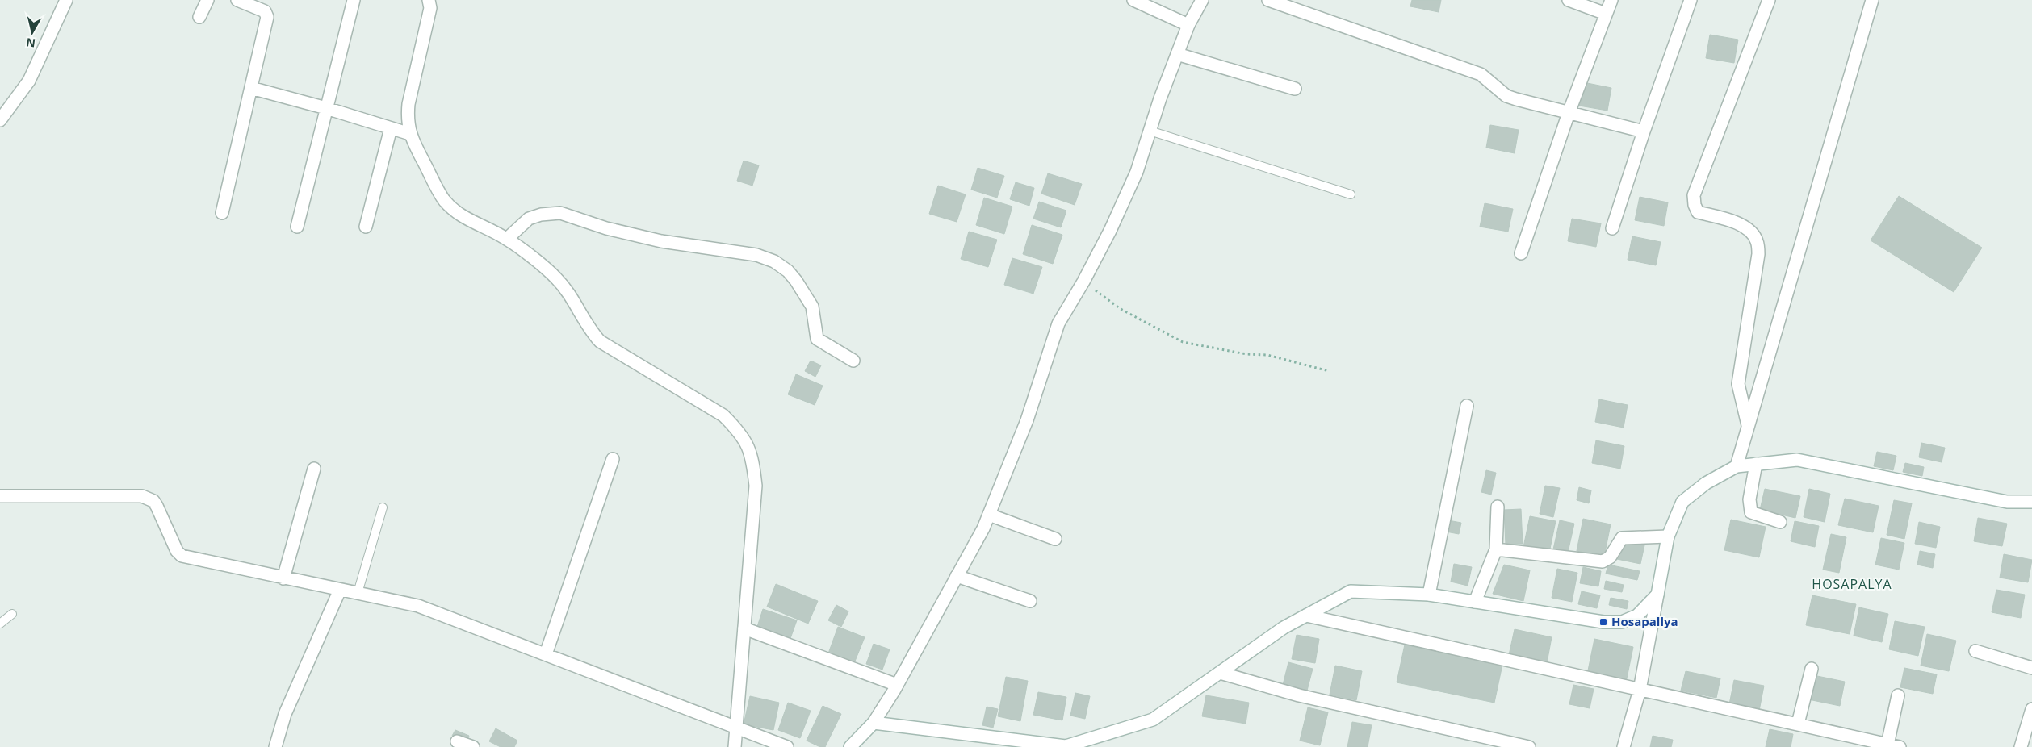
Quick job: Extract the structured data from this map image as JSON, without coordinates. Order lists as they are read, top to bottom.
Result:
{
  "districts": ["HOSAPALYA"],
  "places": {
    "transit": ["Hosapallya"]
  },
  "north": "bottom"
}
